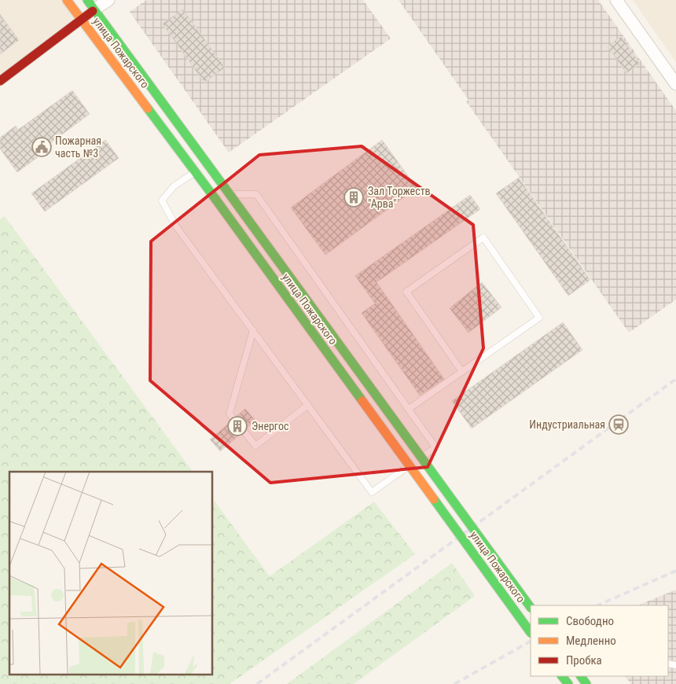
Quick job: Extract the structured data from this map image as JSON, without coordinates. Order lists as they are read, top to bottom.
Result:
{
  "streets": {
    "main road": ["улица Пожарского"]
  },
  "places": {
    "public building": ["Пожарная часть №3"],
    "building": ["Зал Торжеств \"Арва\"", "Энергос"],
    "station": ["Индустриальная"]
  },
  "legend": ["Свободно", "Медленно", "Пробка"]
}
